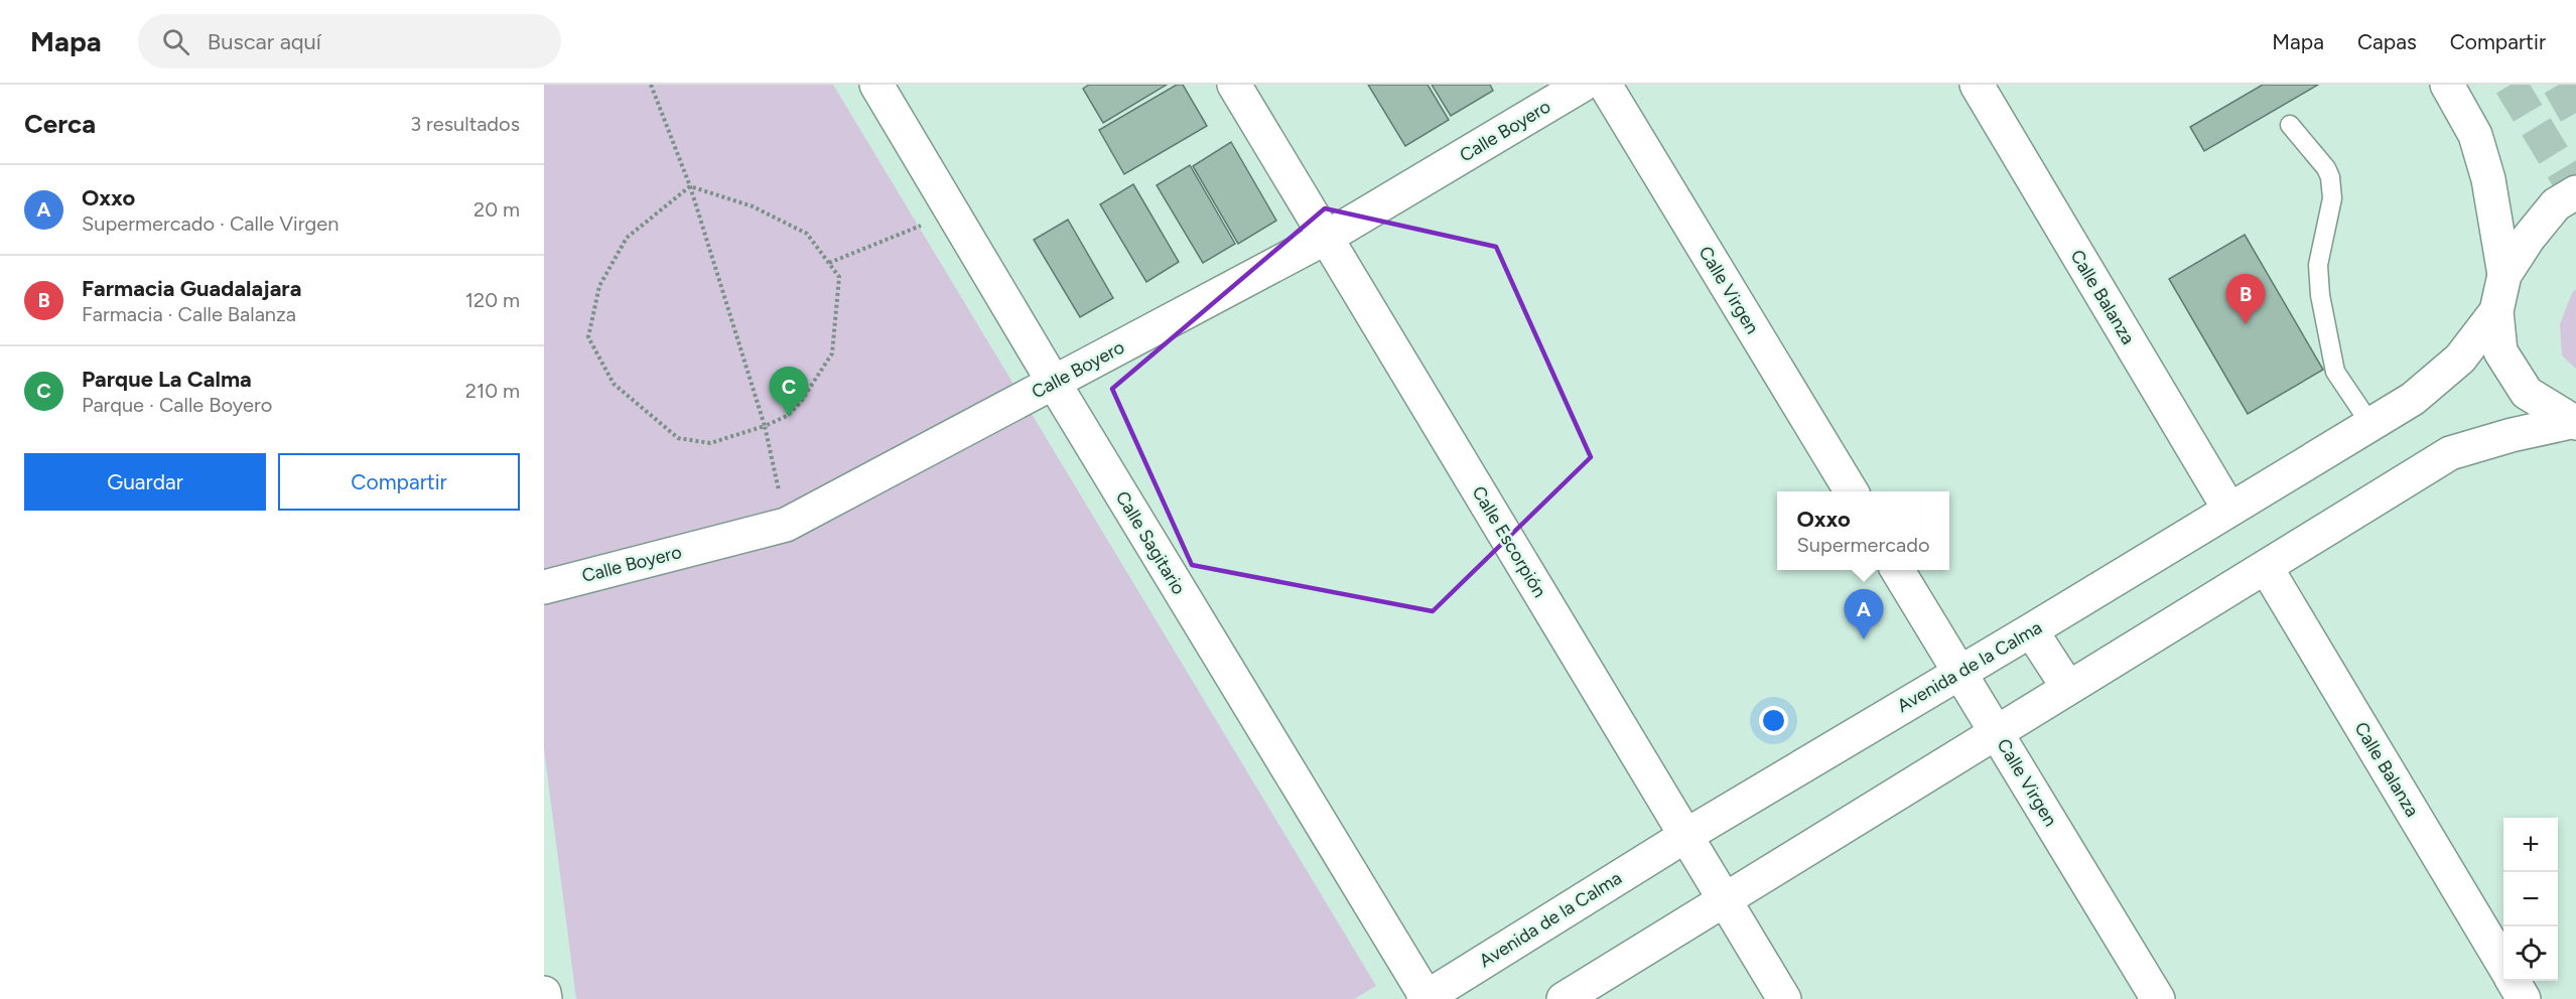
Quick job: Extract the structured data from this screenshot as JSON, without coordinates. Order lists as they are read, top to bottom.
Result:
{
  "streets": {
    "street": [
      "Calle Boyero",
      "Calle Virgen",
      "Calle Balanza",
      "Calle Escorpión",
      "Calle Sagitario",
      "Avenida de la Calma"
    ]
  },
  "crossings": [
    ["Calle Boyero", "Calle Escorpión"],
    ["Calle Boyero", "Calle Sagitario"],
    ["Calle Virgen", "Avenida de la Calma"],
    ["Calle Balanza", "Avenida de la Calma"],
    ["Calle Escorpión", "Avenida de la Calma"],
    ["Calle Sagitario", "Avenida de la Calma"]
  ],
  "page": {
    "header": "Mapa",
    "search": "Buscar aquí",
    "nav": ["Mapa", "Capas", "Compartir"],
    "heading": ["Cerca", "3 resultados"],
    "list": [
      {
        "mark": "A",
        "name": "Oxxo",
        "note": "Supermercado · Calle Virgen",
        "value": "20 m"
      },
      {
        "mark": "B",
        "name": "Farmacia Guadalajara",
        "note": "Farmacia · Calle Balanza",
        "value": "120 m"
      },
      {
        "mark": "C",
        "name": "Parque La Calma",
        "note": "Parque · Calle Boyero",
        "value": "210 m"
      }
    ],
    "pins": ["B", "C", "A"],
    "buttons": ["Guardar", "Compartir"],
    "popup": ["Oxxo", "Supermercado"],
    "map_buttons": ["+", "−"]
  }
}
